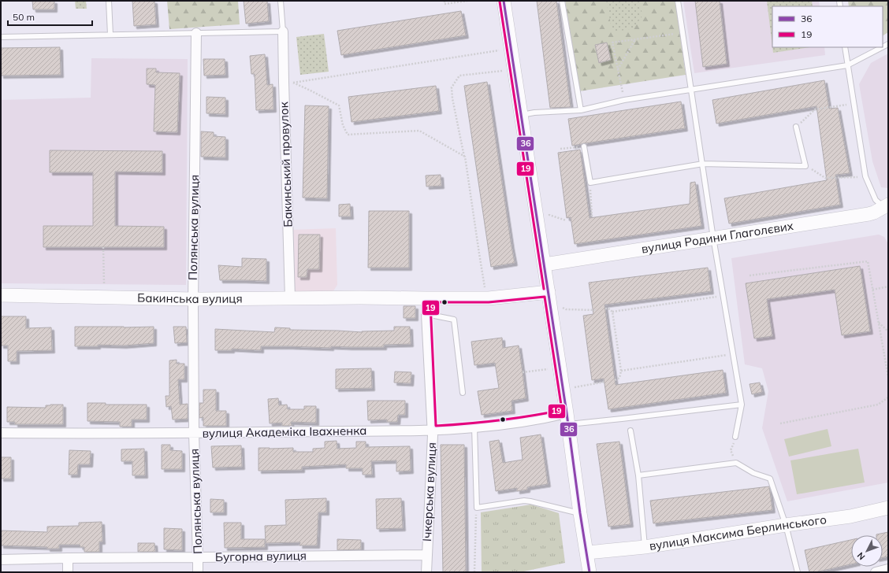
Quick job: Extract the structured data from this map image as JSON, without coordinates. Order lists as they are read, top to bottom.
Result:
{
  "streets": {
    "street": [
      "Бакинський провулок",
      "Полянська вулиця",
      "вулиця Родини Глаголєвих",
      "Бакинська вулиця",
      "вулиця Академіка Івахненка",
      "Ічкерська вулиця",
      "вулиця Максима Берлинського",
      "Бугорна вулиця"
    ]
  },
  "crossings": [
    ["Бакинський провулок", "Бакинська вулиця"],
    ["Полянська вулиця", "Бакинська вулиця"],
    ["Полянська вулиця", "вулиця Академіка Івахненка"],
    ["Полянська вулиця", "Бугорна вулиця"],
    ["Бакинська вулиця", "Ічкерська вулиця"],
    ["вулиця Академіка Івахненка", "Ічкерська вулиця"],
    ["Ічкерська вулиця", "Бугорна вулиця"]
  ],
  "lines": ["transit line 36", "transit line 19"],
  "legend": ["36", "19"],
  "scale_bar": "50 m",
  "north": "bottom left"
}
